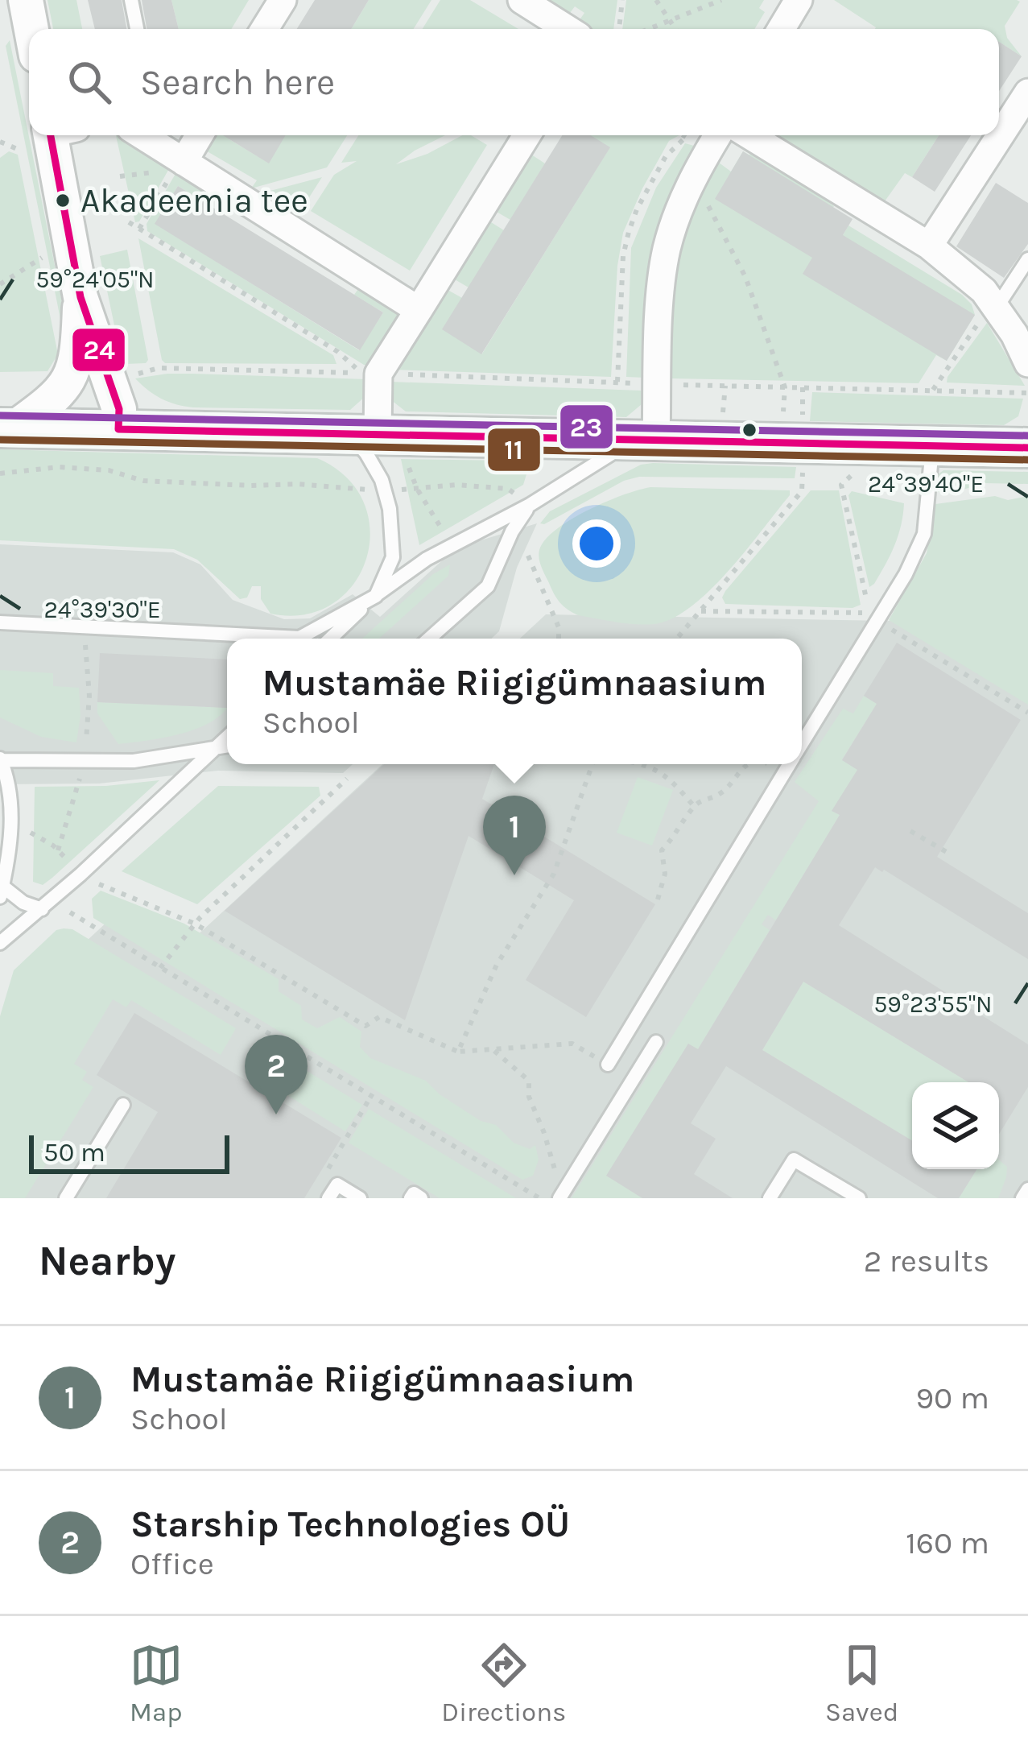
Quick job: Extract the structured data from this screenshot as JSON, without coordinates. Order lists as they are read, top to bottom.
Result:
{
  "places": ["Akadeemia tee"],
  "lines": ["transit line 24", "transit line 23", "transit line 11"],
  "scale_bar": "50 m",
  "page": {
    "search": "Search here",
    "popup": ["Mustamäe Riigigümnaasium", "School"],
    "pins": ["1", "2"],
    "scale": "50 m",
    "heading": ["Nearby", "2 results"],
    "list": [
      {
        "mark": "1",
        "name": "Mustamäe Riigigümnaasium",
        "note": "School",
        "value": "90 m"
      },
      {
        "mark": "2",
        "name": "Starship Technologies OÜ",
        "note": "Office",
        "value": "160 m"
      }
    ],
    "nav": ["Map", "Directions", "Saved"]
  },
  "coordinates": [
    "59°24'05\"N",
    "24°39'40\"E",
    "24°39'30\"E",
    "59°23'55\"N"
  ]
}
